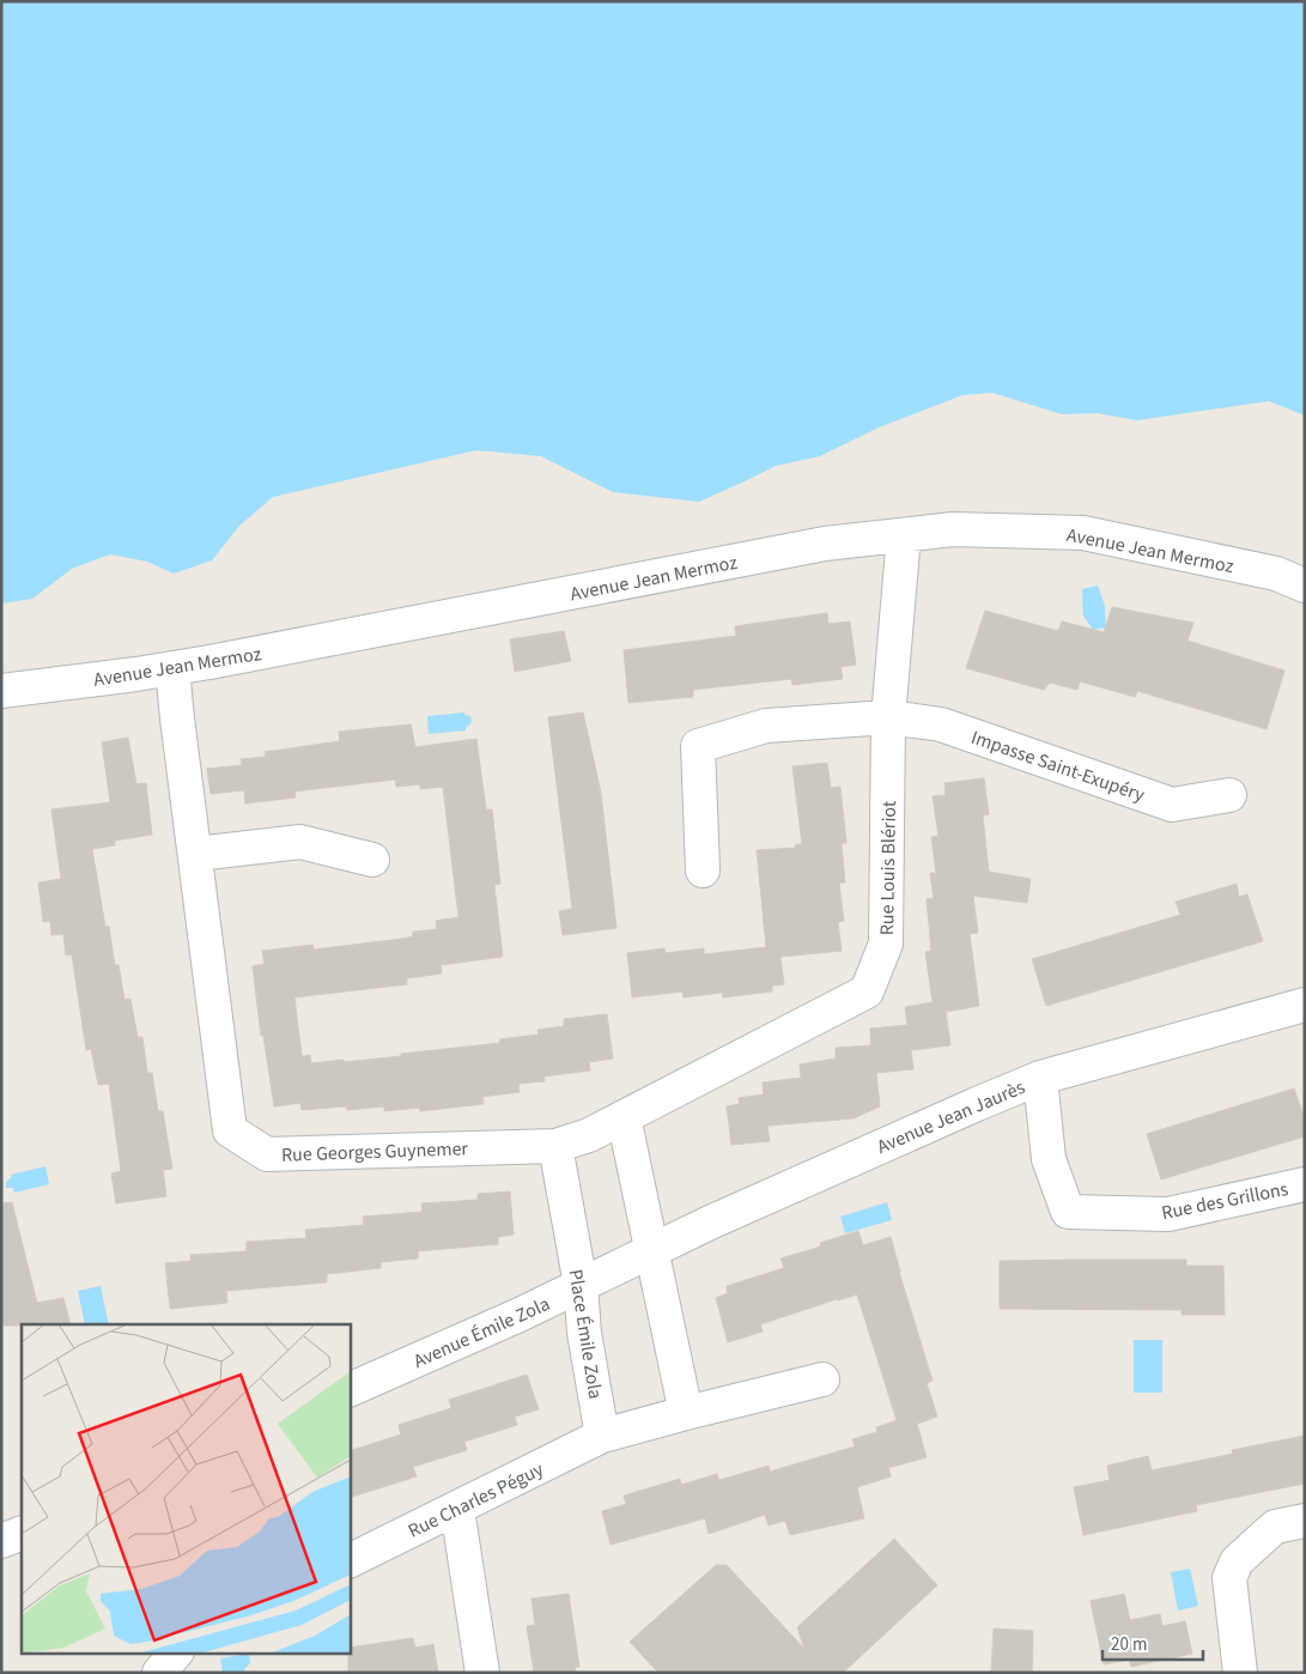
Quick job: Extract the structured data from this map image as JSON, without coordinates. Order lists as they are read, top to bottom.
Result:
{
  "streets": {
    "street": [
      "Avenue Jean Mermoz",
      "Impasse Saint-Exupéry",
      "Rue Louis Blériot",
      "Avenue Jean Jaurès",
      "Rue Georges Guynemer",
      "Rue des Grillons",
      "Avenue Émile Zola",
      "Place Émile Zola",
      "Rue Charles Péguy"
    ]
  },
  "crossings": [
    ["Avenue Jean Mermoz", "Rue Louis Blériot"],
    ["Avenue Jean Mermoz", "Rue Georges Guynemer"],
    ["Impasse Saint-Exupéry", "Rue Louis Blériot"],
    ["Rue Louis Blériot", "Rue Georges Guynemer"],
    ["Avenue Jean Jaurès", "Rue des Grillons"],
    ["Avenue Jean Jaurès", "Avenue Émile Zola"],
    ["Rue Georges Guynemer", "Place Émile Zola"],
    ["Avenue Émile Zola", "Place Émile Zola"],
    ["Place Émile Zola", "Rue Charles Péguy"]
  ],
  "scale_bar": "20 m"
}
